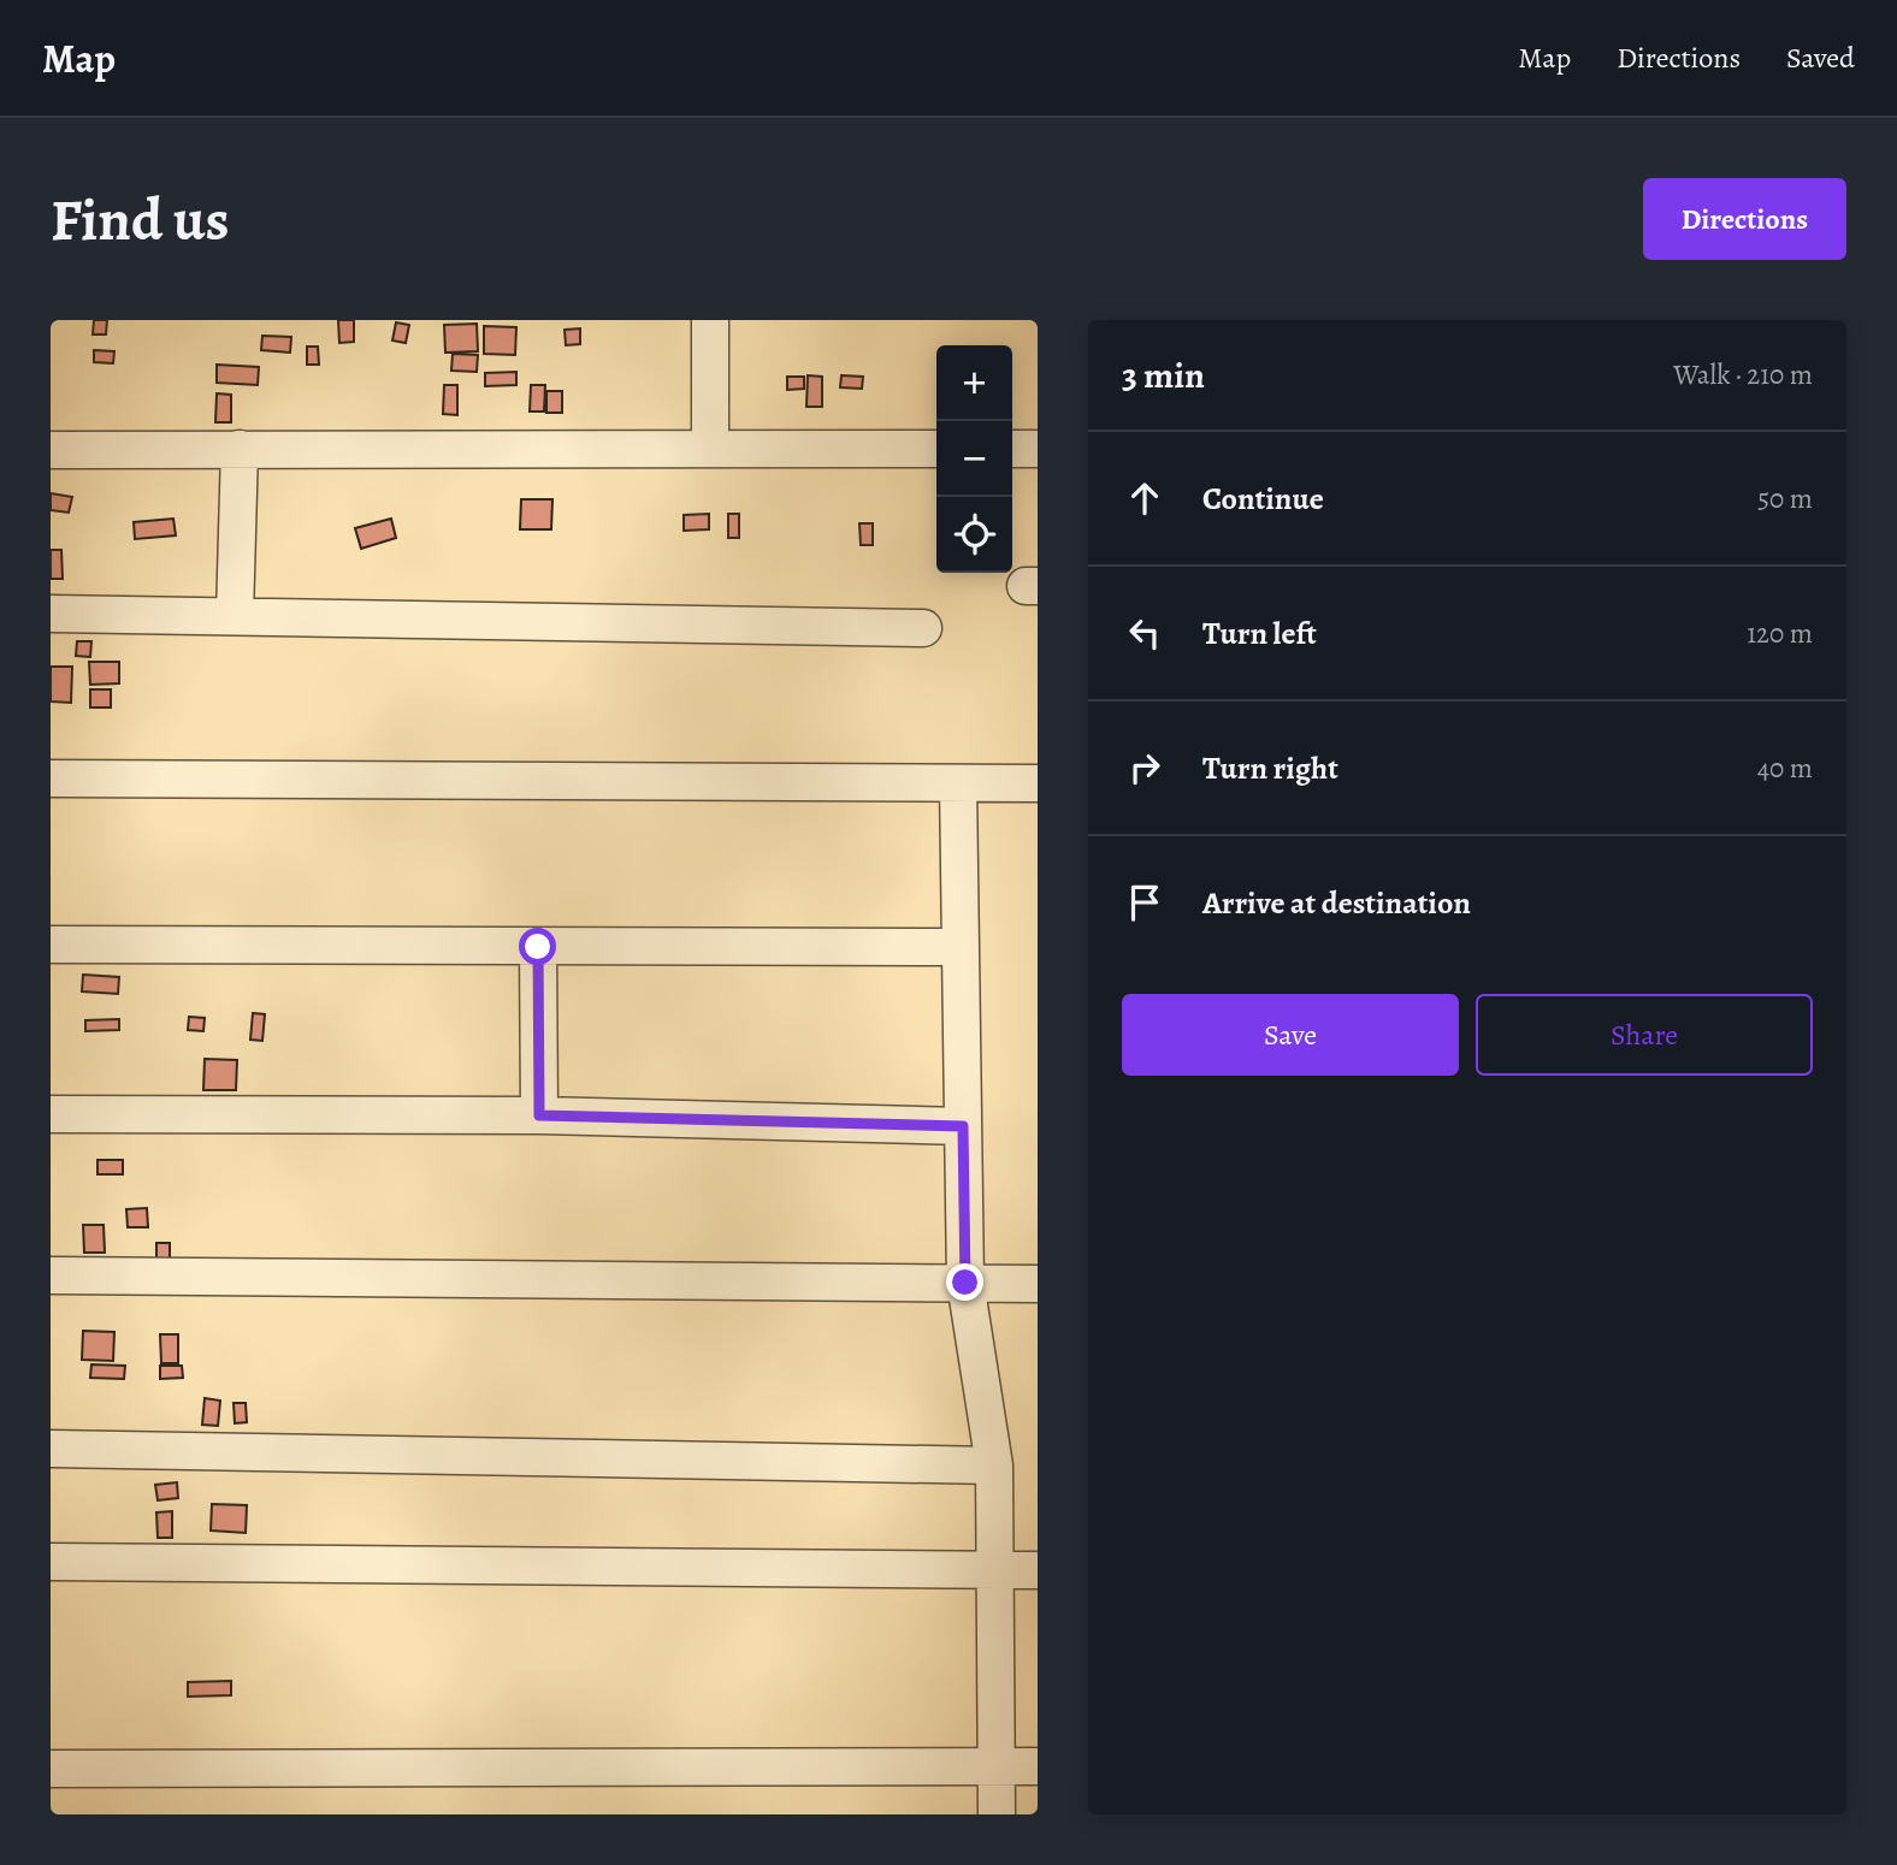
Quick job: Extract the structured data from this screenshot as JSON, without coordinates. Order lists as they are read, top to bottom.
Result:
{
  "page": {
    "header": "Map",
    "nav": ["Map", "Directions", "Saved"],
    "buttons": [
      "Directions",
      ["Save", "Share"]
    ],
    "title": "Find us",
    "heading": ["3 min", "Walk · 210 m"],
    "map_buttons": ["+", "−"],
    "list": [
      ["Continue", "50 m"],
      ["Turn left", "120 m"],
      ["Turn right", "40 m"],
      "Arrive at destination"
    ]
  }
}
